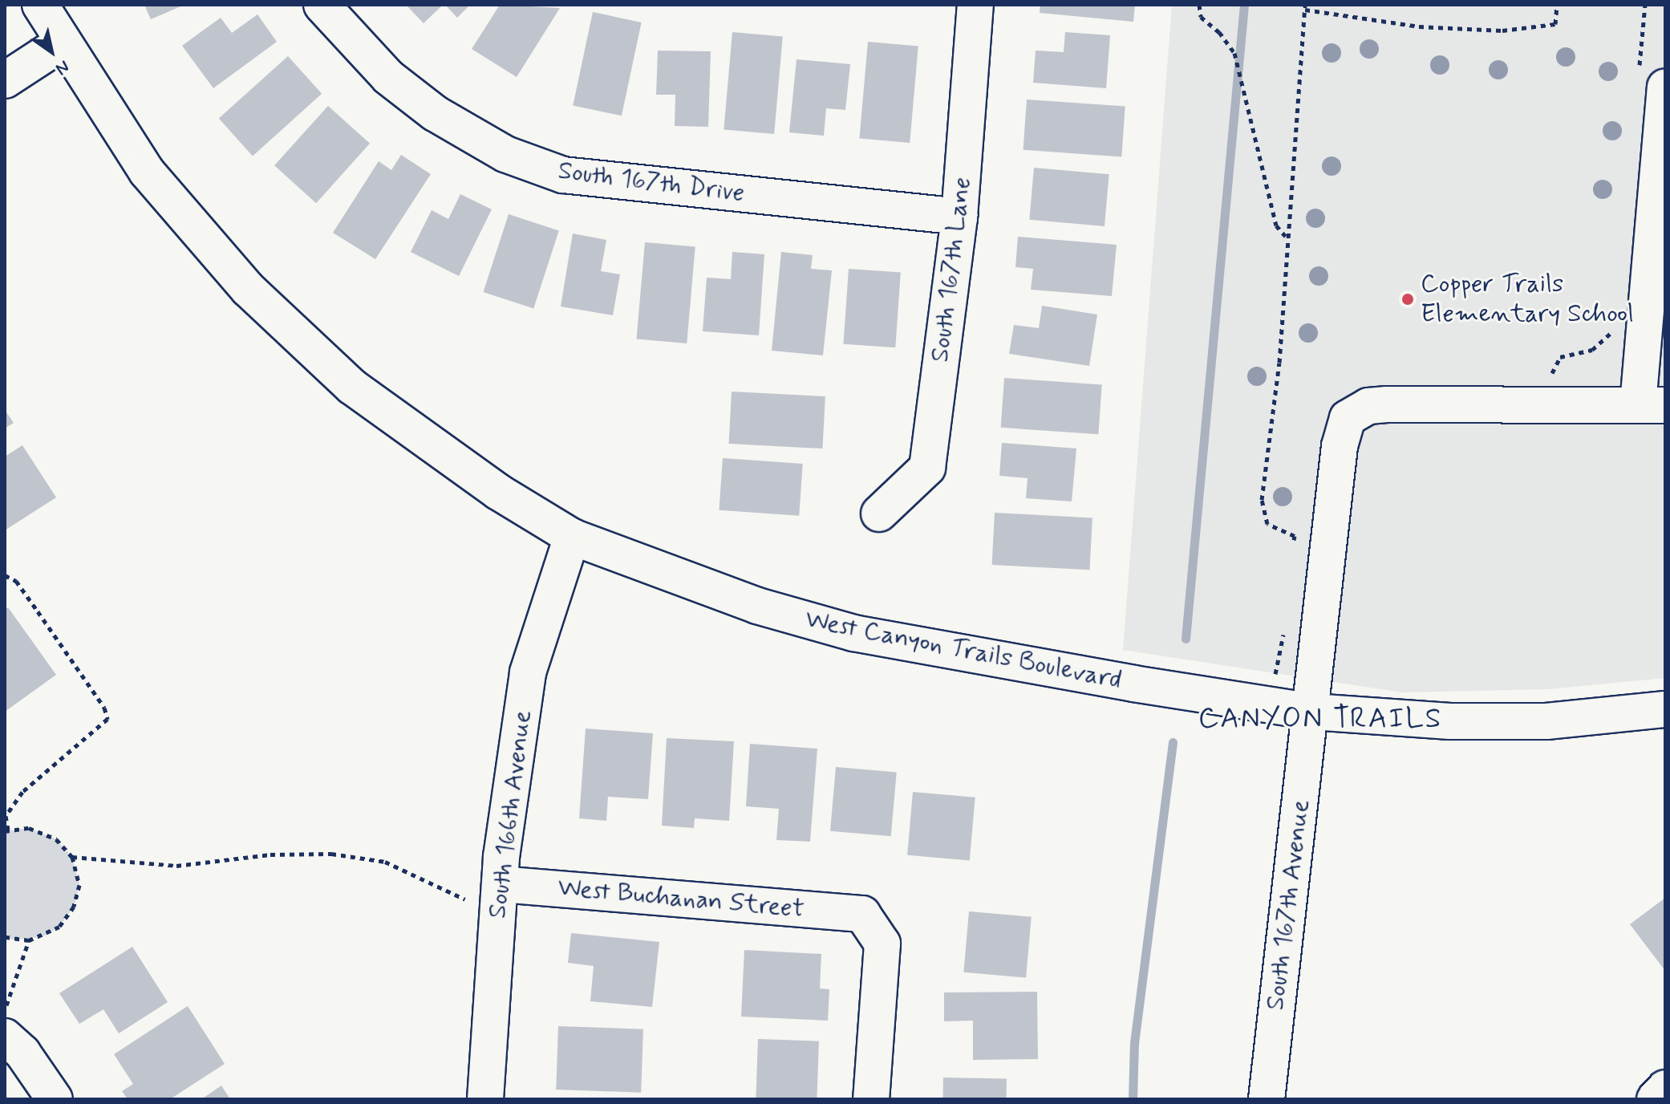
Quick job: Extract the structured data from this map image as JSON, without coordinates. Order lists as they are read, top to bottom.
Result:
{
  "streets": {
    "street": [
      "South 167th Drive",
      "South 167th Lane",
      "West Canyon Trails Boulevard",
      "South 166th Avenue",
      "West Buchanan Street",
      "South 167th Avenue"
    ]
  },
  "crossings": [
    ["South 167th Drive", "South 167th Lane"],
    ["West Canyon Trails Boulevard", "South 166th Avenue"],
    ["West Canyon Trails Boulevard", "South 167th Avenue"],
    ["South 166th Avenue", "West Buchanan Street"]
  ],
  "districts": ["CANYON TRAILS"],
  "places": ["Copper Trails Elementary School"],
  "north": "bottom right"
}
